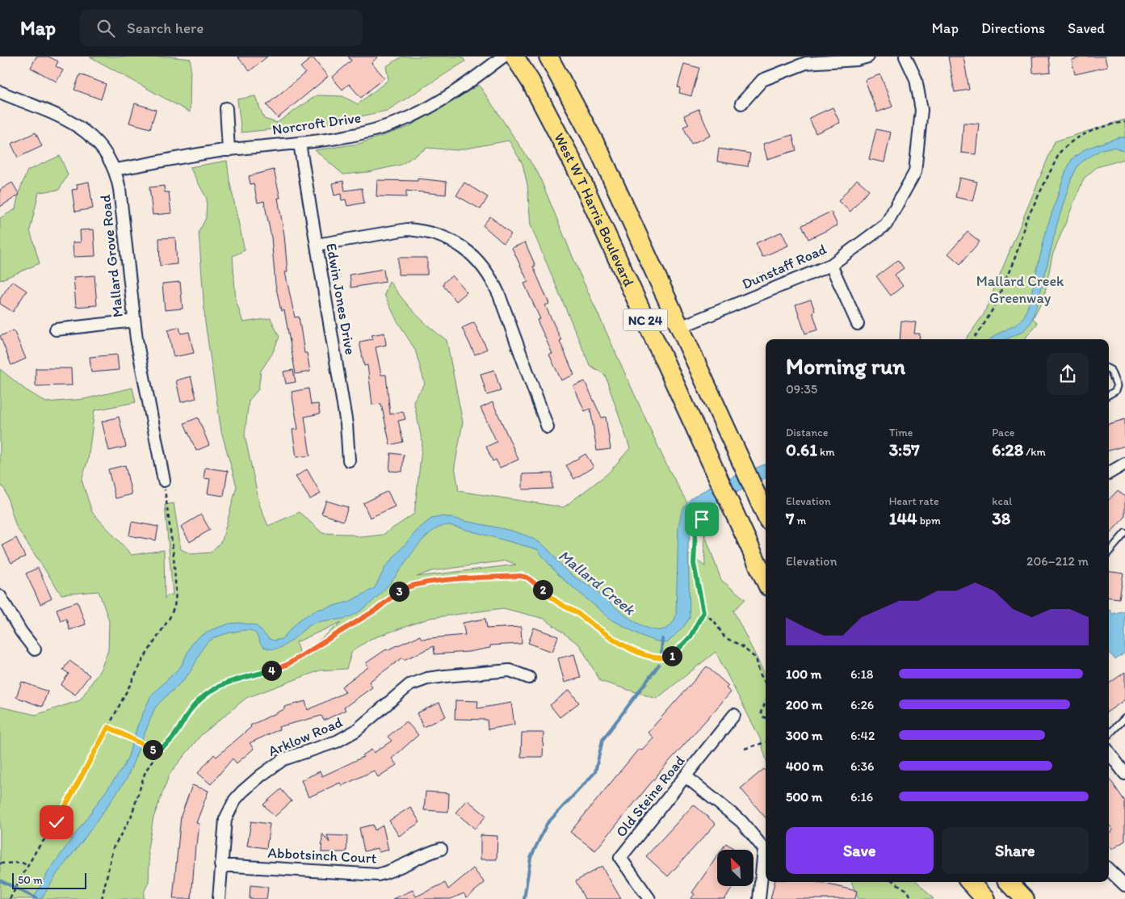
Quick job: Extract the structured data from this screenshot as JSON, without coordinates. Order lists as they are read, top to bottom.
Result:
{
  "streets": {
    "main road": ["West W T Harris Boulevard", "NC 24"],
    "street": [
      "Norcroft Drive",
      "Mallard Grove Road",
      "Dunstaff Road",
      "Edwin Jones Drive",
      "Arklow Road",
      "Old Steine Road",
      "Abbotsinch Court"
    ]
  },
  "crossings": [
    ["Norcroft Drive", "Mallard Grove Road"],
    ["Norcroft Drive", "Edwin Jones Drive"],
    ["West W T Harris Boulevard", "Dunstaff Road"],
    ["Arklow Road", "Abbotsinch Court"]
  ],
  "water": ["Mallard Creek"],
  "parks": ["Mallard Creek Greenway"],
  "scale_bar": "50 m",
  "north": "top left",
  "page": {
    "header": "Map",
    "search": "Search here",
    "nav": ["Map", "Directions", "Saved"],
    "heading": ["Morning run", "09:35"],
    "stats": [
      ["Distance", "0.61 km"],
      ["Time", "3:57"],
      ["Pace", "6:28 /km"],
      ["Elevation", "7 m"],
      ["Heart rate", "144 bpm"],
      ["kcal", "38"]
    ],
    "chart": ["Elevation", "206–212 m"],
    "pins": [
      "2",
      "3",
      "1",
      "4",
      "5"
    ],
    "list": [
      {
        "name": "100 m",
        "note": "6:18"
      },
      {
        "name": "200 m",
        "note": "6:26"
      },
      {
        "name": "300 m",
        "note": "6:42"
      },
      {
        "name": "400 m",
        "note": "6:36"
      },
      {
        "name": "500 m",
        "note": "6:16"
      }
    ],
    "buttons": ["Save", "Share"],
    "scale": "50 m"
  }
}
